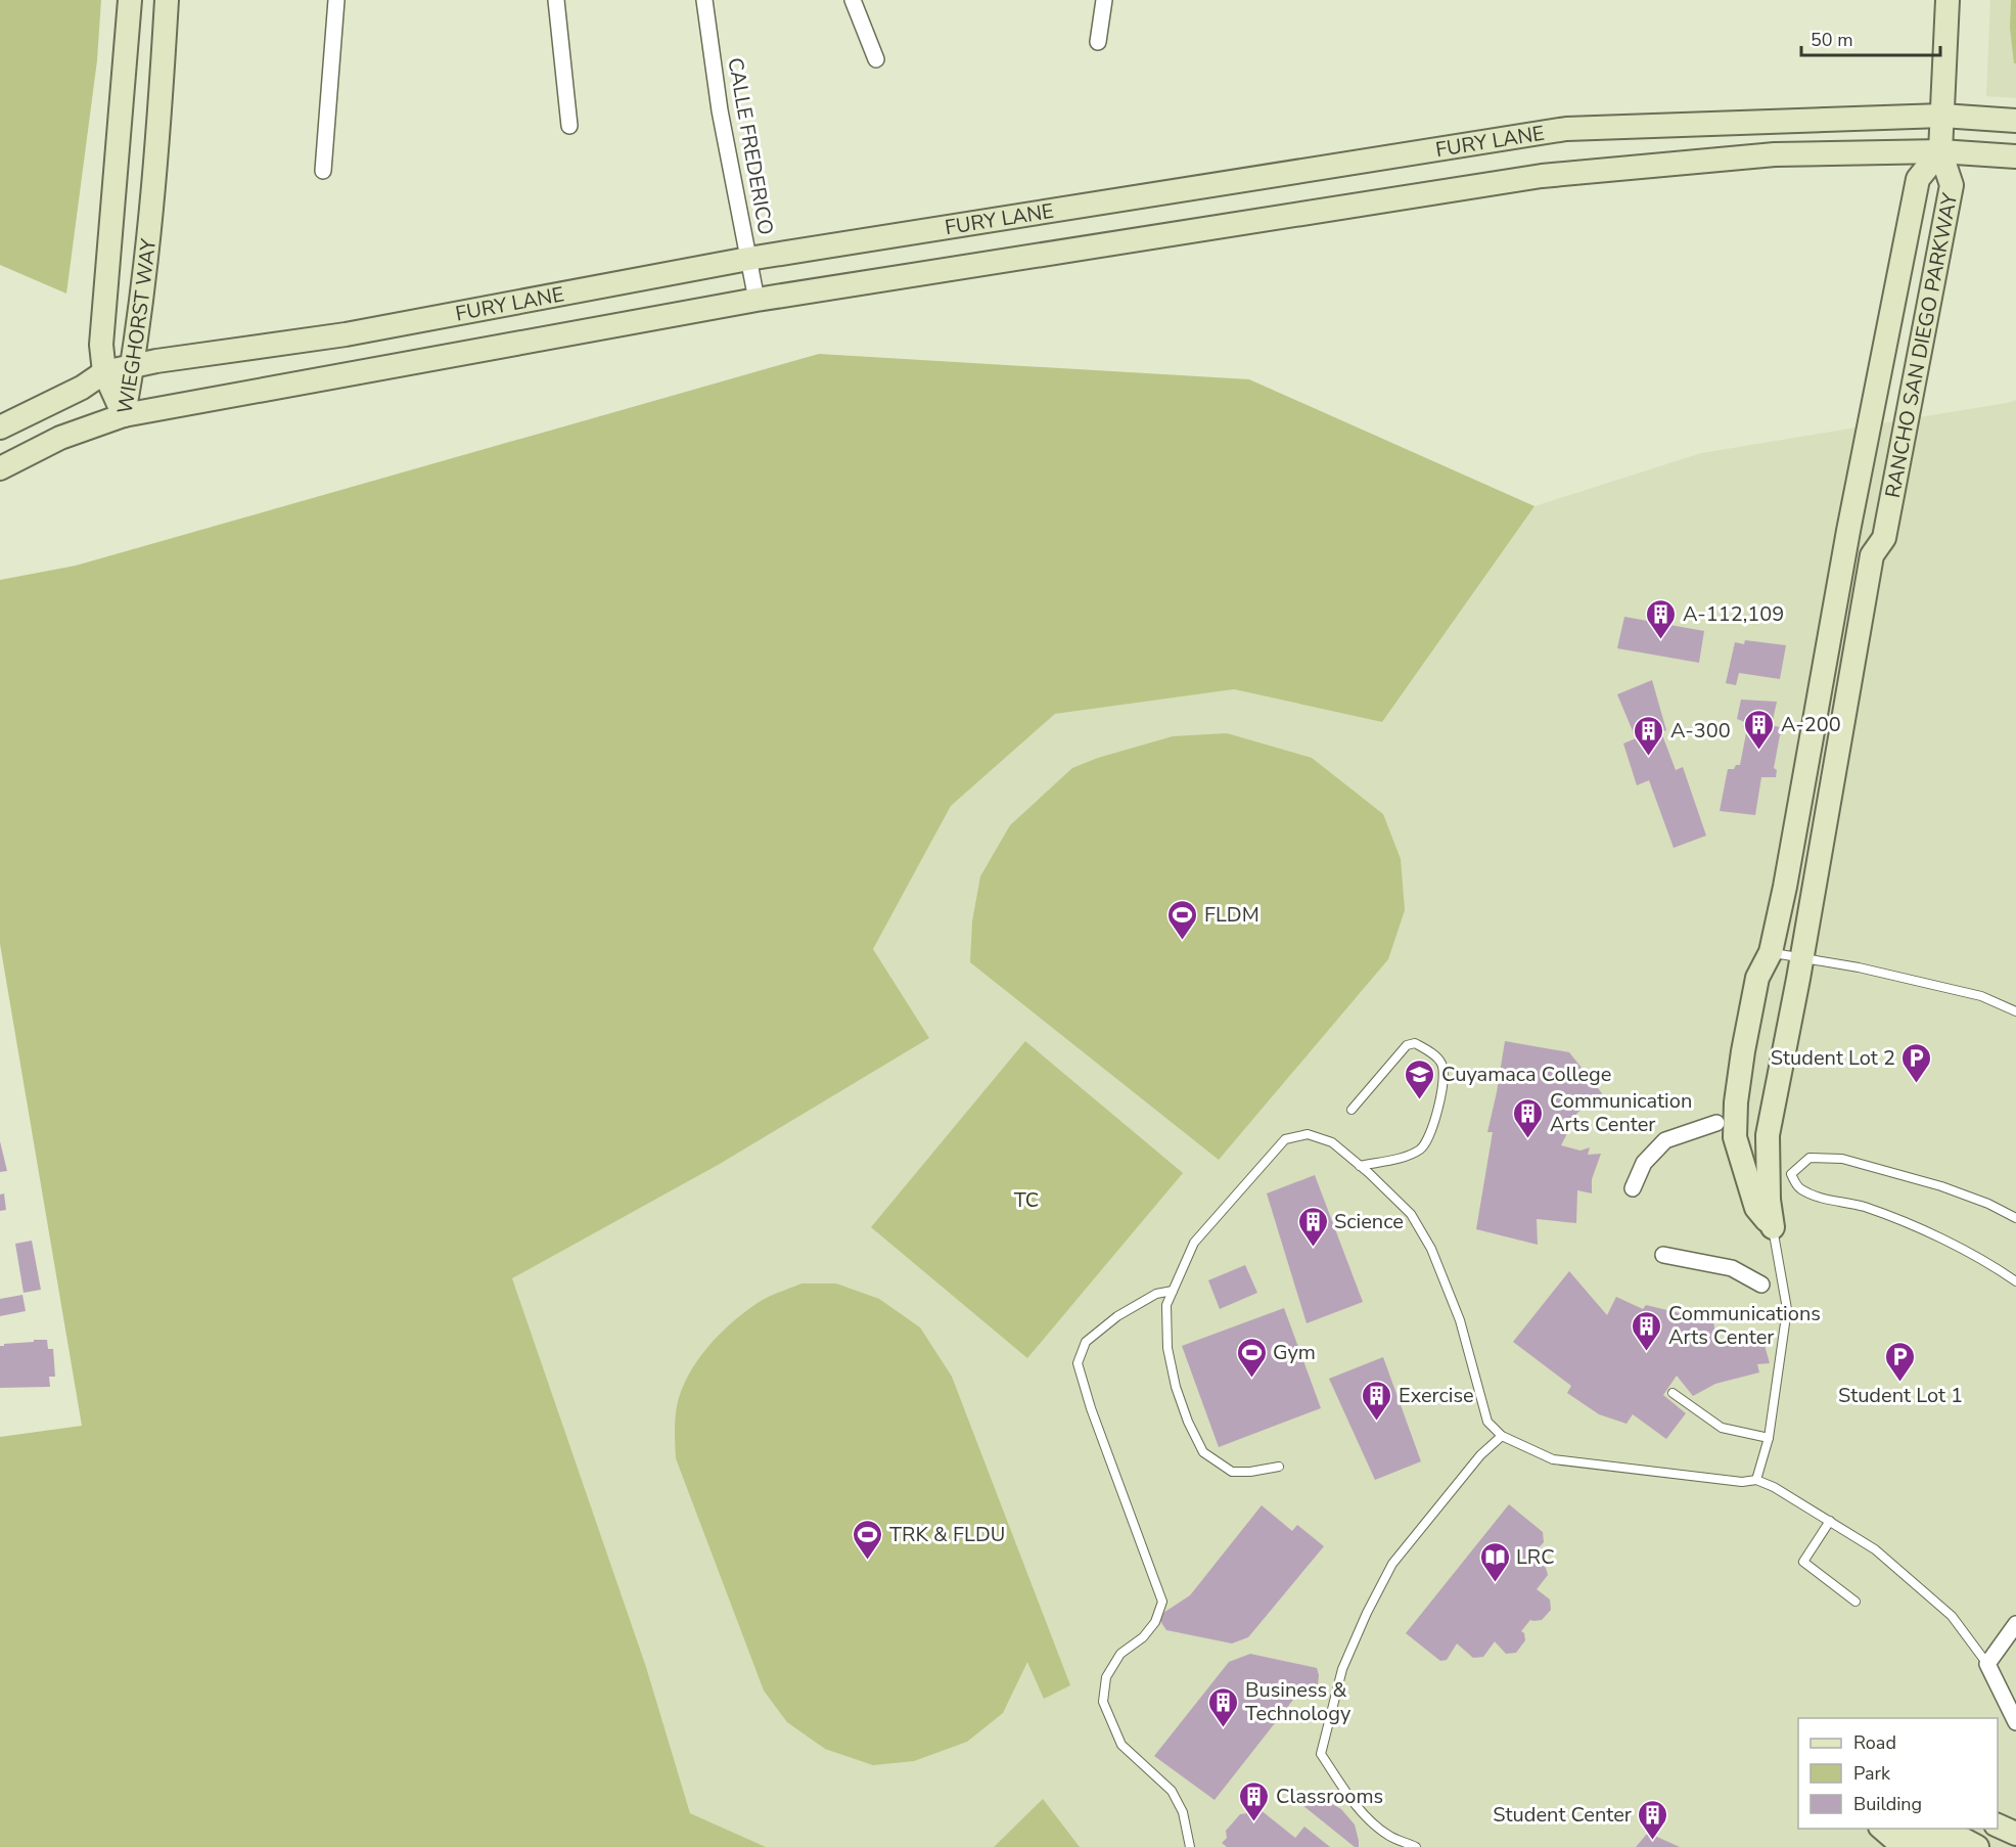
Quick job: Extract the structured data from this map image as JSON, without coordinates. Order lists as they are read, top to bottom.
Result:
{
  "streets": {
    "main road": ["FURY LANE", "WIEGHORST WAY", "RANCHO SAN DIEGO PARKWAY"],
    "street": ["CALLE FREDERICO"]
  },
  "crossings": [
    ["FURY LANE", "CALLE FREDERICO"],
    ["FURY LANE", "WIEGHORST WAY"],
    ["FURY LANE", "RANCHO SAN DIEGO PARKWAY"]
  ],
  "parks": ["TC"],
  "places": {
    "building": [
      "A-112,109",
      "A-200",
      "A-300",
      "Communication Arts Center",
      "Science",
      "Communications Arts Center",
      "Exercise",
      "Business & Technology",
      "Classrooms",
      "Student Center"
    ],
    "sports": ["FLDM", "Gym", "TRK & FLDU"],
    "parking": ["Student Lot 2", "Student Lot 1"],
    "school or university": ["Cuyamaca College"],
    "library": ["LRC"]
  },
  "legend": ["Road", "Park", "Building"],
  "scale_bar": "50 m"
}
